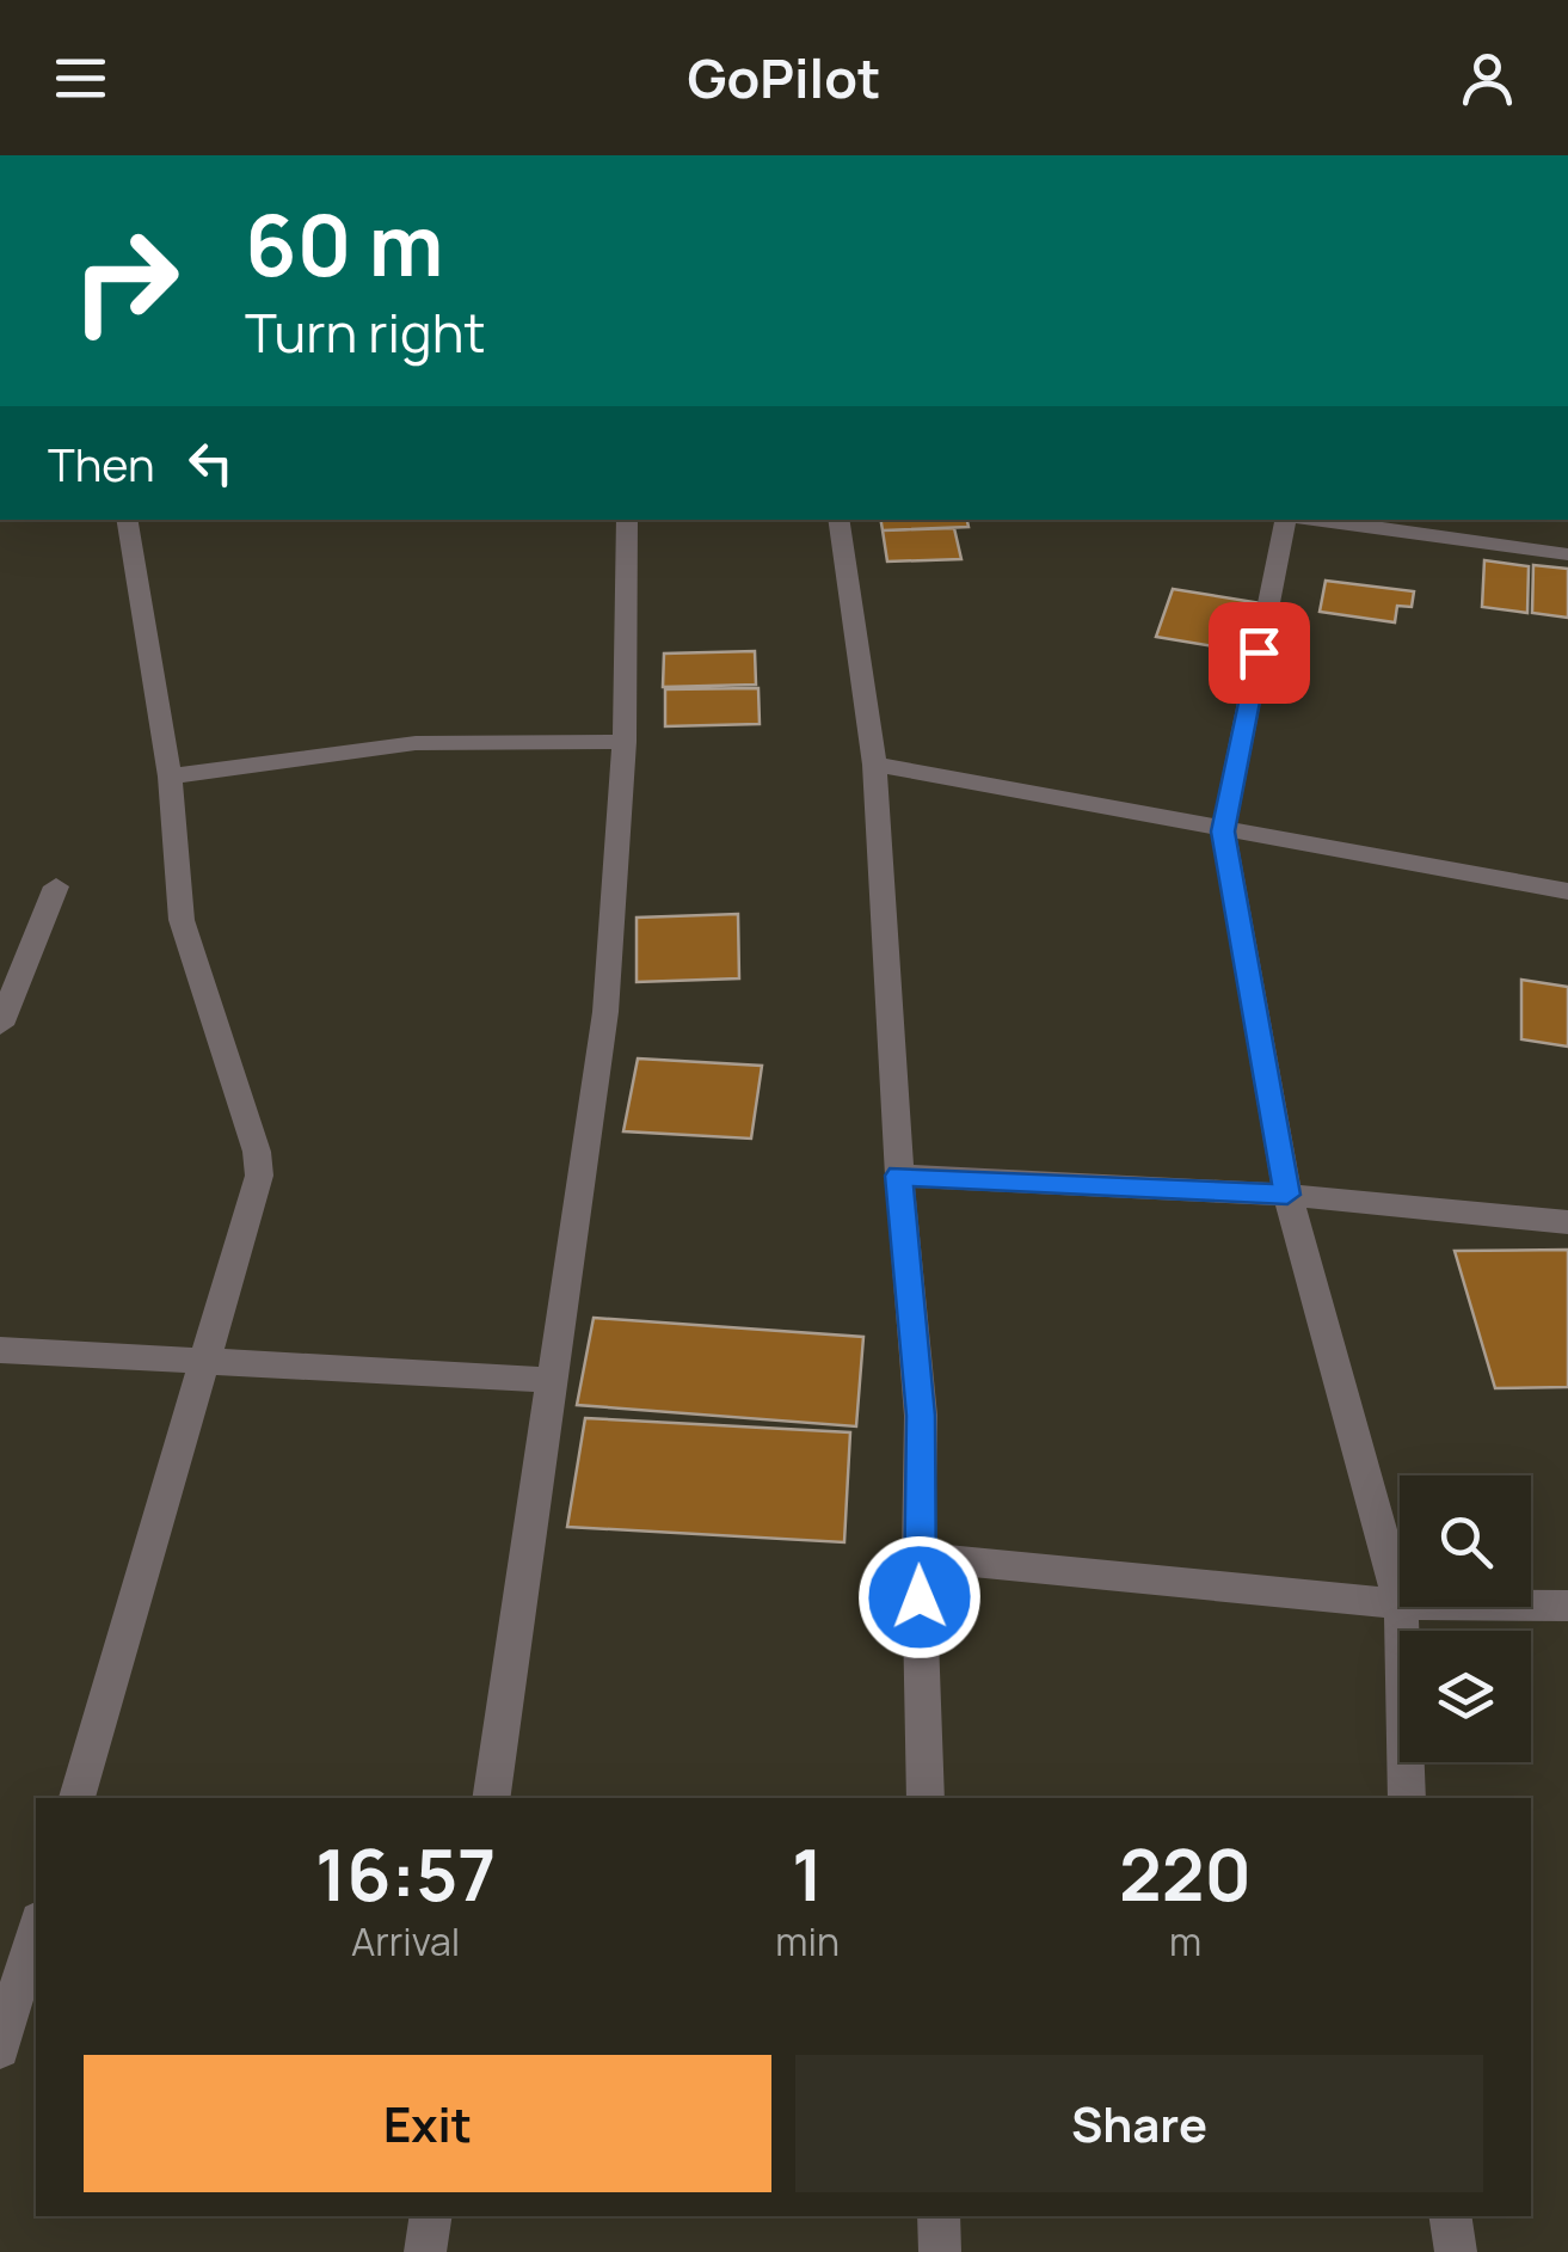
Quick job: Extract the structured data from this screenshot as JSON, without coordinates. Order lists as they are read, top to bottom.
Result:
{
  "page": {
    "header": "GoPilot",
    "turn": ["60 m", "Turn right"],
    "then": "Then",
    "eta": [
      "16:57",
      "Arrival",
      "1",
      "min",
      "220",
      "m"
    ],
    "buttons": ["Exit", "Share"]
  }
}
